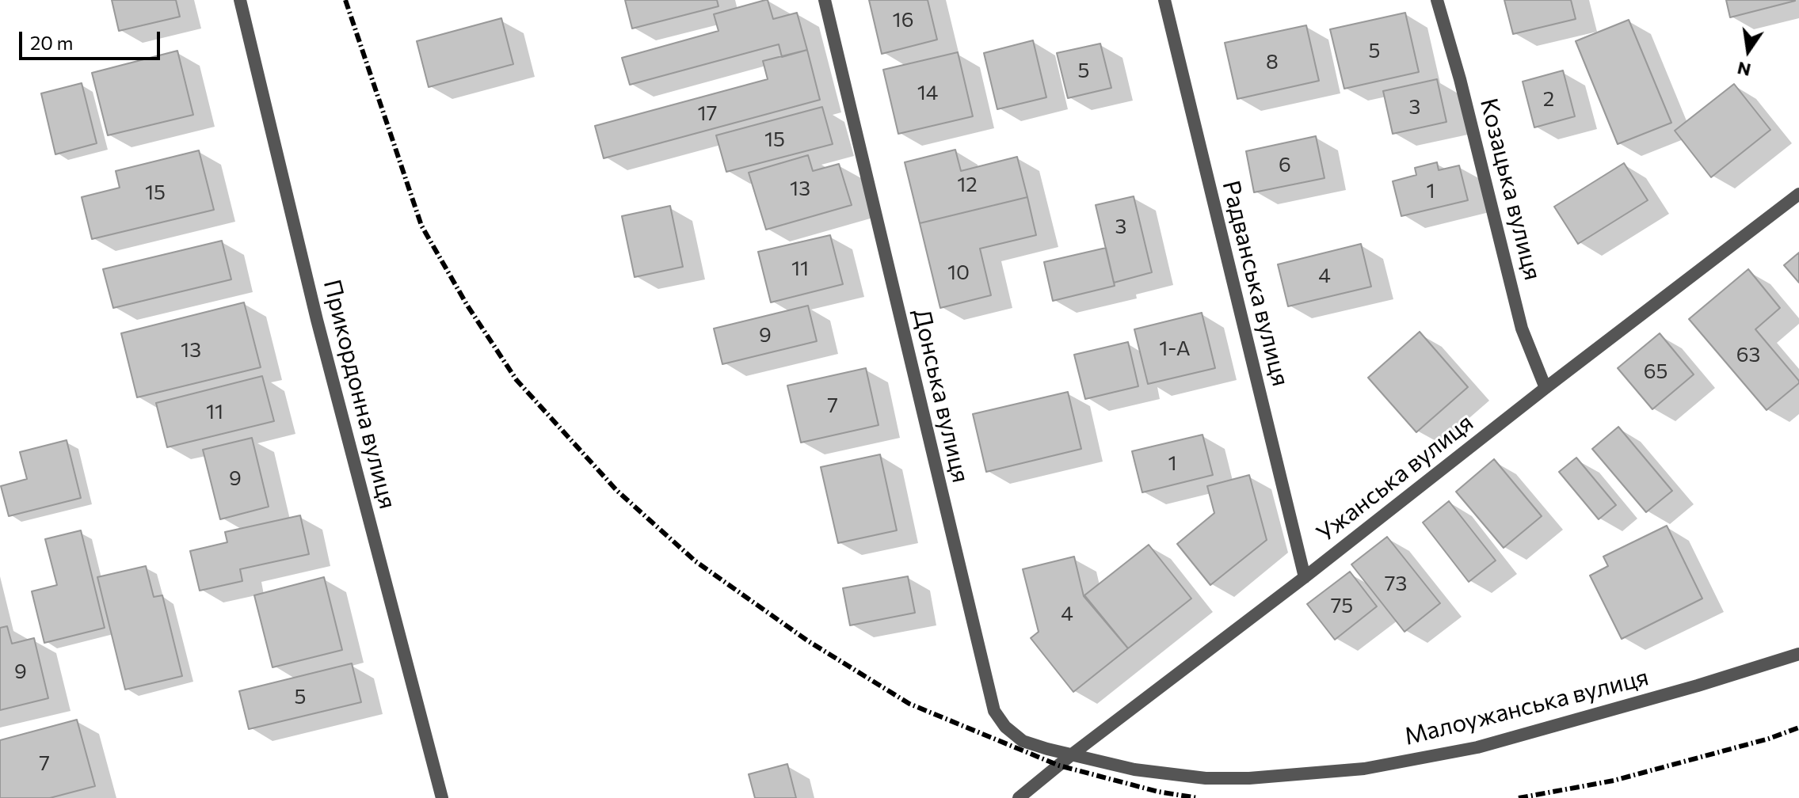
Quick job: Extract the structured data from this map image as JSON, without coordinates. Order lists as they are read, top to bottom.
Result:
{
  "streets": {
    "street": [
      "Козацька вулиця",
      "Радванська вулиця",
      "Прикордонна вулиця",
      "Донська вулиця",
      "Ужанська вулиця",
      "Малоужанська вулиця"
    ]
  },
  "crossings": [
    ["Козацька вулиця", "Ужанська вулиця"],
    ["Радванська вулиця", "Ужанська вулиця"],
    ["Донська вулиця", "Ужанська вулиця"],
    ["Донська вулиця", "Малоужанська вулиця"],
    ["Ужанська вулиця", "Малоужанська вулиця"]
  ],
  "house_numbers": [
    "16",
    "5",
    "8",
    "5",
    "14",
    "2",
    "3",
    "17",
    "15",
    "6",
    "12",
    "13",
    "1",
    "15",
    "3",
    "11",
    "10",
    "4",
    "9",
    "1-А",
    "13",
    "63",
    "65",
    "7",
    "11",
    "1",
    "9",
    "73",
    "75",
    "4",
    "9",
    "5",
    "7"
  ],
  "scale_bar": "20 m",
  "north": "bottom"
}
